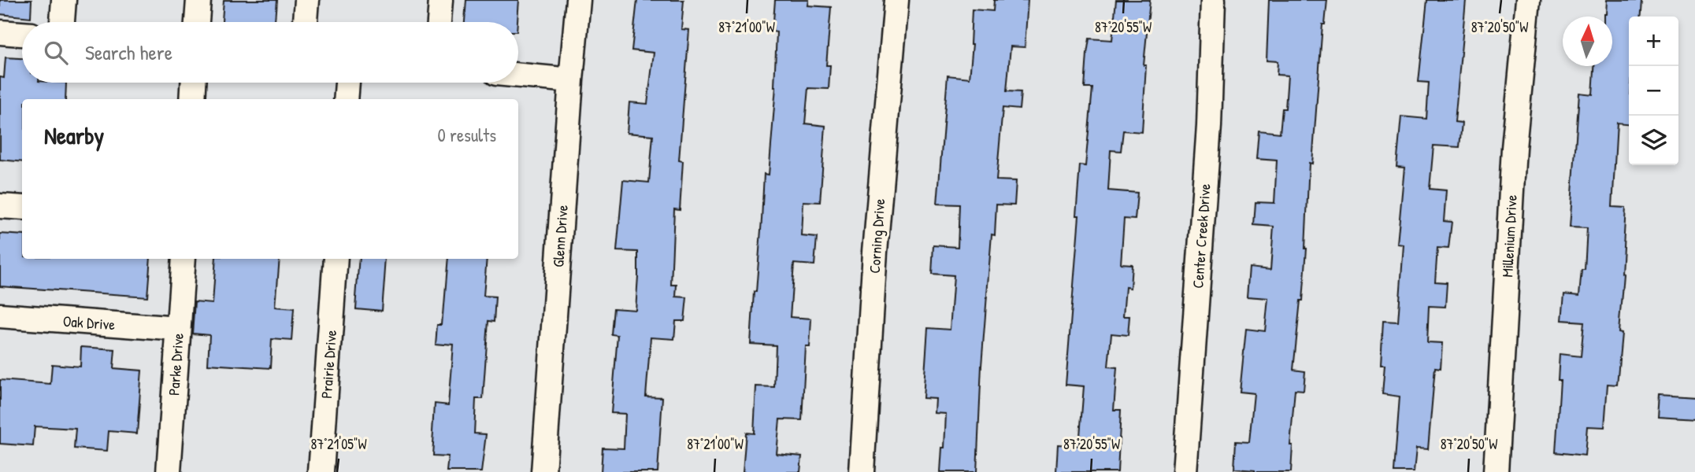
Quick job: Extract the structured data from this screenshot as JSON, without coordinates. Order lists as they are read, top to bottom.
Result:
{
  "streets": {
    "street": [
      "Glenn Drive",
      "Corning Drive",
      "Center Creek Drive",
      "Millenium Drive",
      "Oak Drive",
      "Parke Drive",
      "Prairie Drive"
    ]
  },
  "crossings": [
    ["Oak Drive", "Parke Drive"]
  ],
  "north": "top",
  "page": {
    "map_buttons": ["+", "−"],
    "search": "Search here",
    "heading": ["Nearby", "0 results"]
  },
  "coordinates": [
    "87°21'00\"W",
    "87°20'55\"W",
    "87°20'50\"W",
    "87°21'05\"W"
  ]
}
